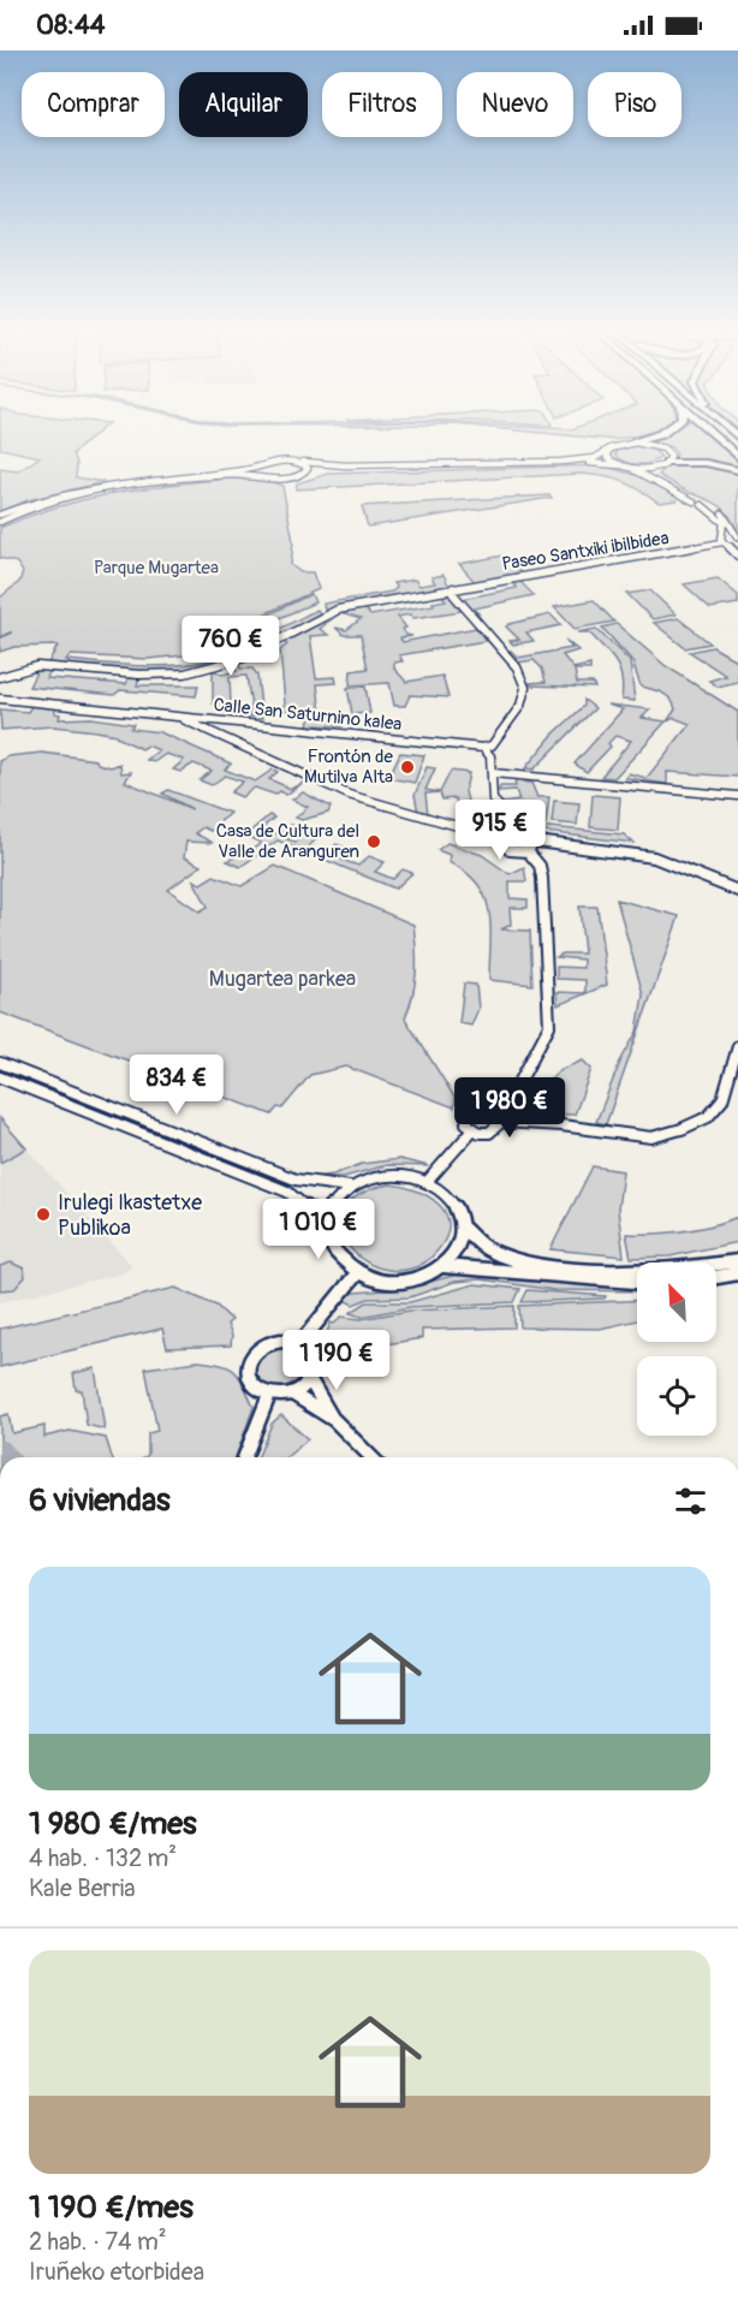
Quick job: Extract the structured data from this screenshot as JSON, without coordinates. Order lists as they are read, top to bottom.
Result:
{
  "streets": {
    "street": ["Paseo Santxiki ibilbidea", "Calle San Saturnino kalea"]
  },
  "parks": ["Parque Mugartea", "Mugartea parkea"],
  "places": ["Frontón de Mutilva Alta", "Casa de Cultura del Valle de Aranguren", "Irulegi Ikastetxe Publikoa"],
  "north": "top left",
  "page": {
    "status": "08:44",
    "chip": [
      "Comprar",
      "Alquilar",
      "Filtros",
      "Nuevo",
      "Piso"
    ],
    "price": [
      "760 €",
      "915 €",
      "834 €",
      "1 980 €",
      "1 010 €",
      "1 190 €"
    ],
    "heading": "6 viviendas",
    "list": [
      {
        "name": "1 980 €/mes",
        "note": "4 hab. · 132 m² · Kale Berria"
      },
      {
        "name": "1 190 €/mes",
        "note": "2 hab. · 74 m² · Iruñeko etorbidea"
      }
    ]
  }
}
